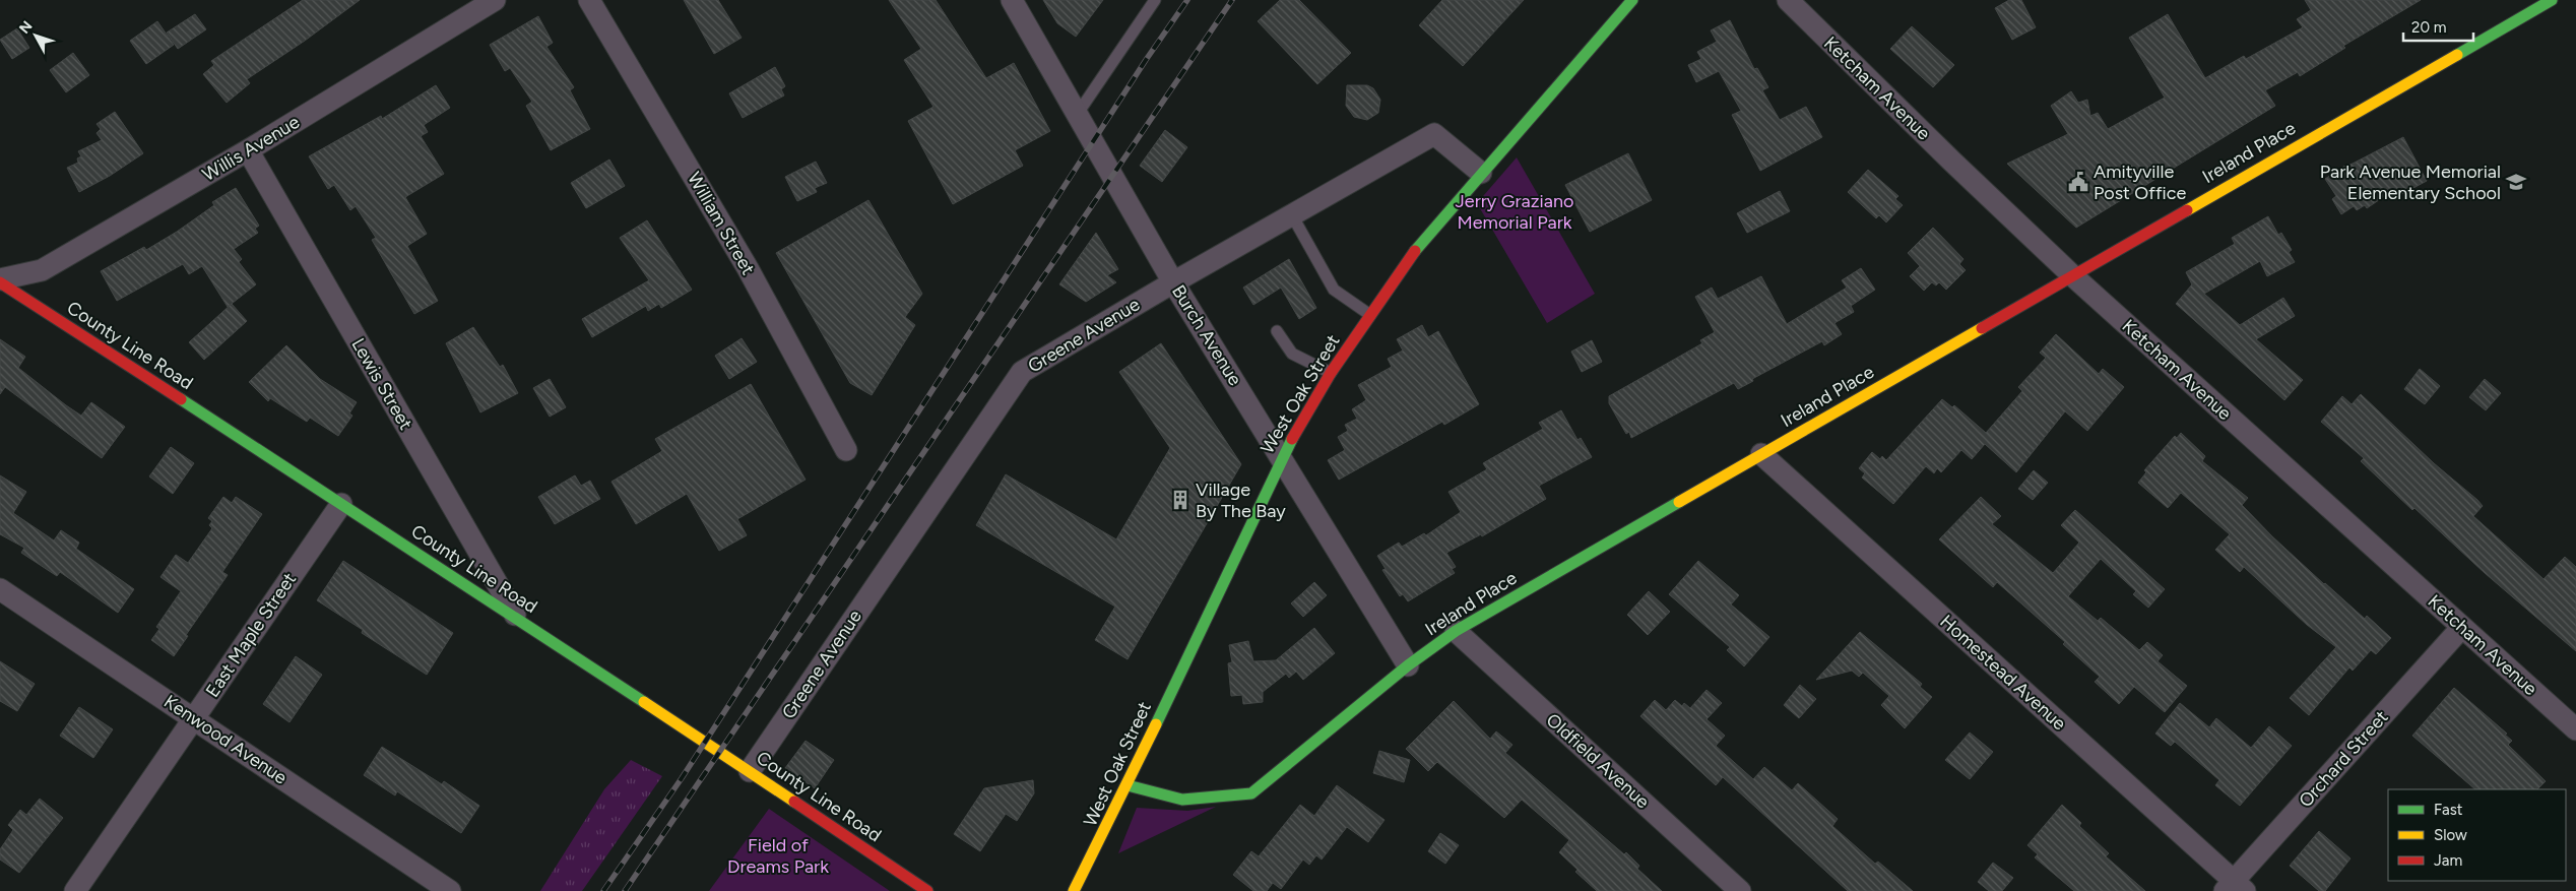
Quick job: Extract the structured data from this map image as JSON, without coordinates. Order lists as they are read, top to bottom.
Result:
{
  "streets": {
    "main road": ["Ireland Place", "County Line Road", "West Oak Street"],
    "street": [
      "Ketcham Avenue",
      "Willis Avenue",
      "William Street",
      "Greene Avenue",
      "Burch Avenue",
      "Lewis Street",
      "East Maple Street",
      "Homestead Avenue",
      "Kenwood Avenue",
      "Orchard Street",
      "Oldfield Avenue"
    ]
  },
  "crossings": [
    ["Ketcham Avenue", "Ireland Place"],
    ["Ketcham Avenue", "Orchard Street"],
    ["Willis Avenue", "County Line Road"],
    ["Willis Avenue", "Lewis Street"],
    ["Ireland Place", "Burch Avenue"],
    ["Ireland Place", "West Oak Street"],
    ["Ireland Place", "Homestead Avenue"],
    ["Ireland Place", "Oldfield Avenue"],
    ["Greene Avenue", "Burch Avenue"],
    ["Greene Avenue", "County Line Road"],
    ["Greene Avenue", "West Oak Street"],
    ["Burch Avenue", "West Oak Street"],
    ["County Line Road", "Lewis Street"],
    ["County Line Road", "East Maple Street"],
    ["East Maple Street", "Kenwood Avenue"],
    ["Homestead Avenue", "Orchard Street"]
  ],
  "parks": ["Jerry Graziano Memorial Park", "Field of Dreams Park"],
  "places": {
    "public building": ["Amityville Post Office"],
    "school or university": ["Park Avenue Memorial Elementary School"],
    "building": ["Village By The Bay"]
  },
  "legend": ["Fast", "Slow", "Jam"],
  "scale_bar": "20 m",
  "north": "top left"
}
